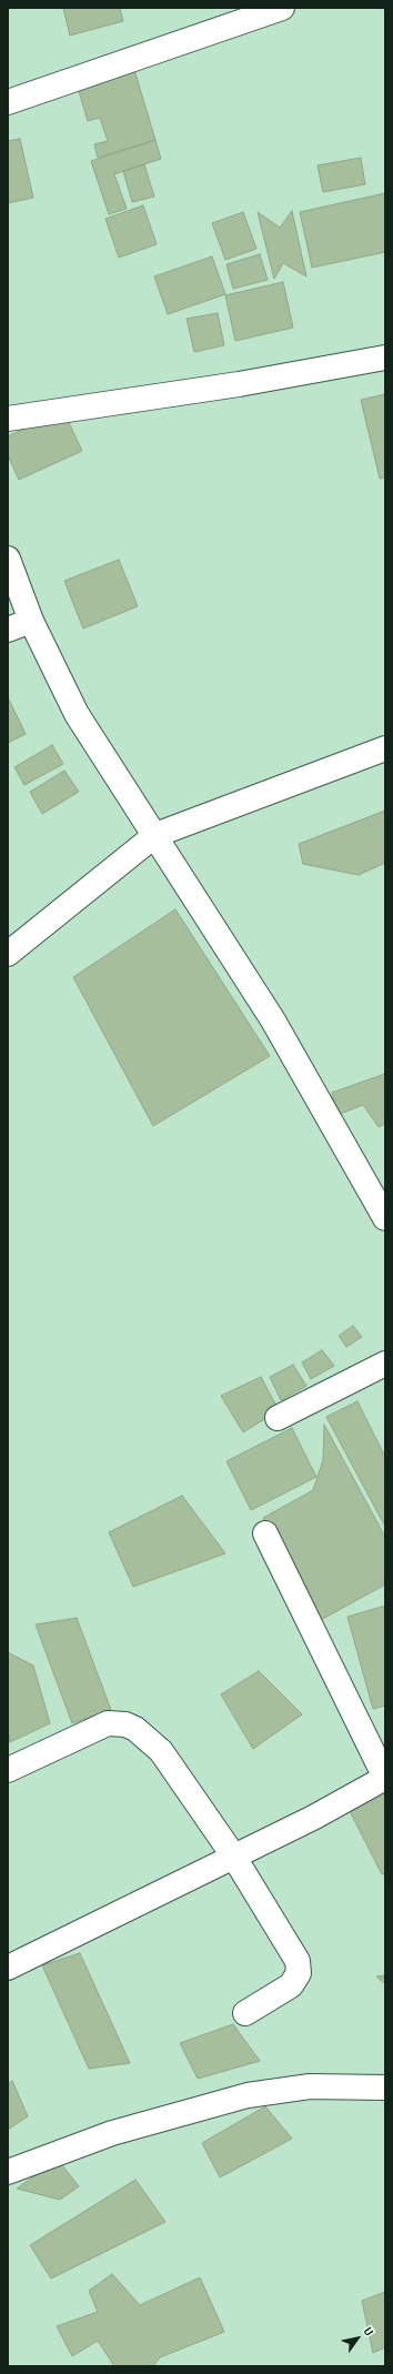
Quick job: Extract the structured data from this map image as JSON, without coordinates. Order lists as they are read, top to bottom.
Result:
{
  "north": "top right"
}
